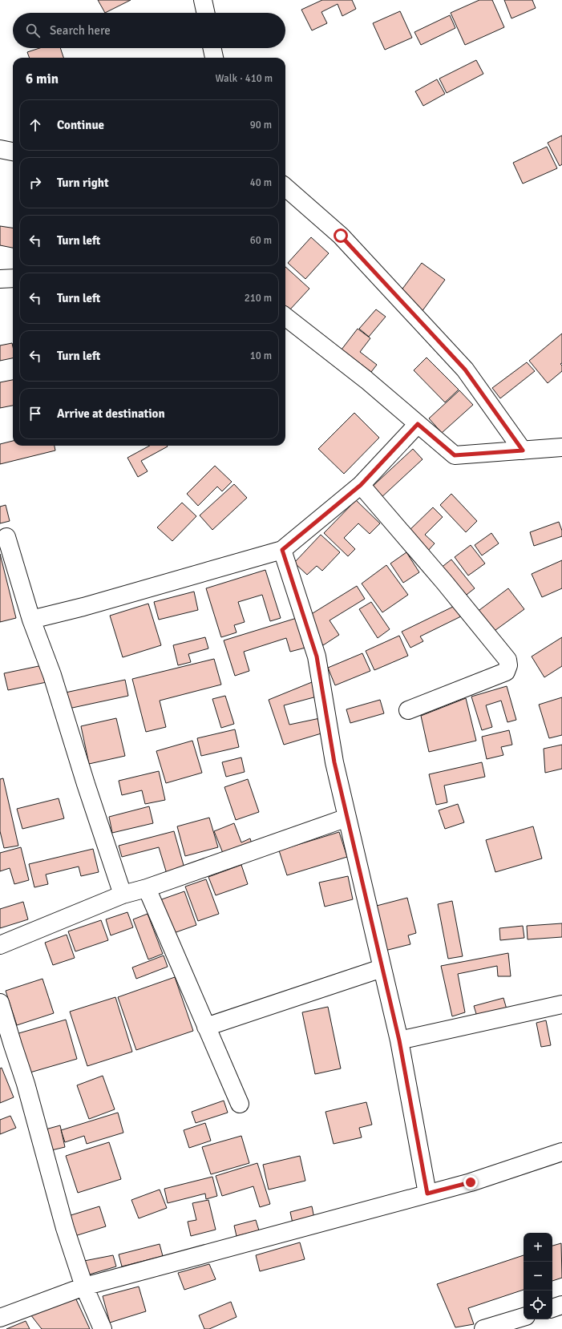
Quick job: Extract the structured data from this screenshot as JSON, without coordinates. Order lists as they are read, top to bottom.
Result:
{
  "page": {
    "search": "Search here",
    "heading": ["6 min", "Walk · 410 m"],
    "list": [
      ["Continue", "90 m"],
      ["Turn right", "40 m"],
      ["Turn left", "60 m"],
      ["Turn left", "210 m"],
      ["Turn left", "10 m"],
      "Arrive at destination"
    ],
    "map_buttons": ["+", "−"]
  }
}
